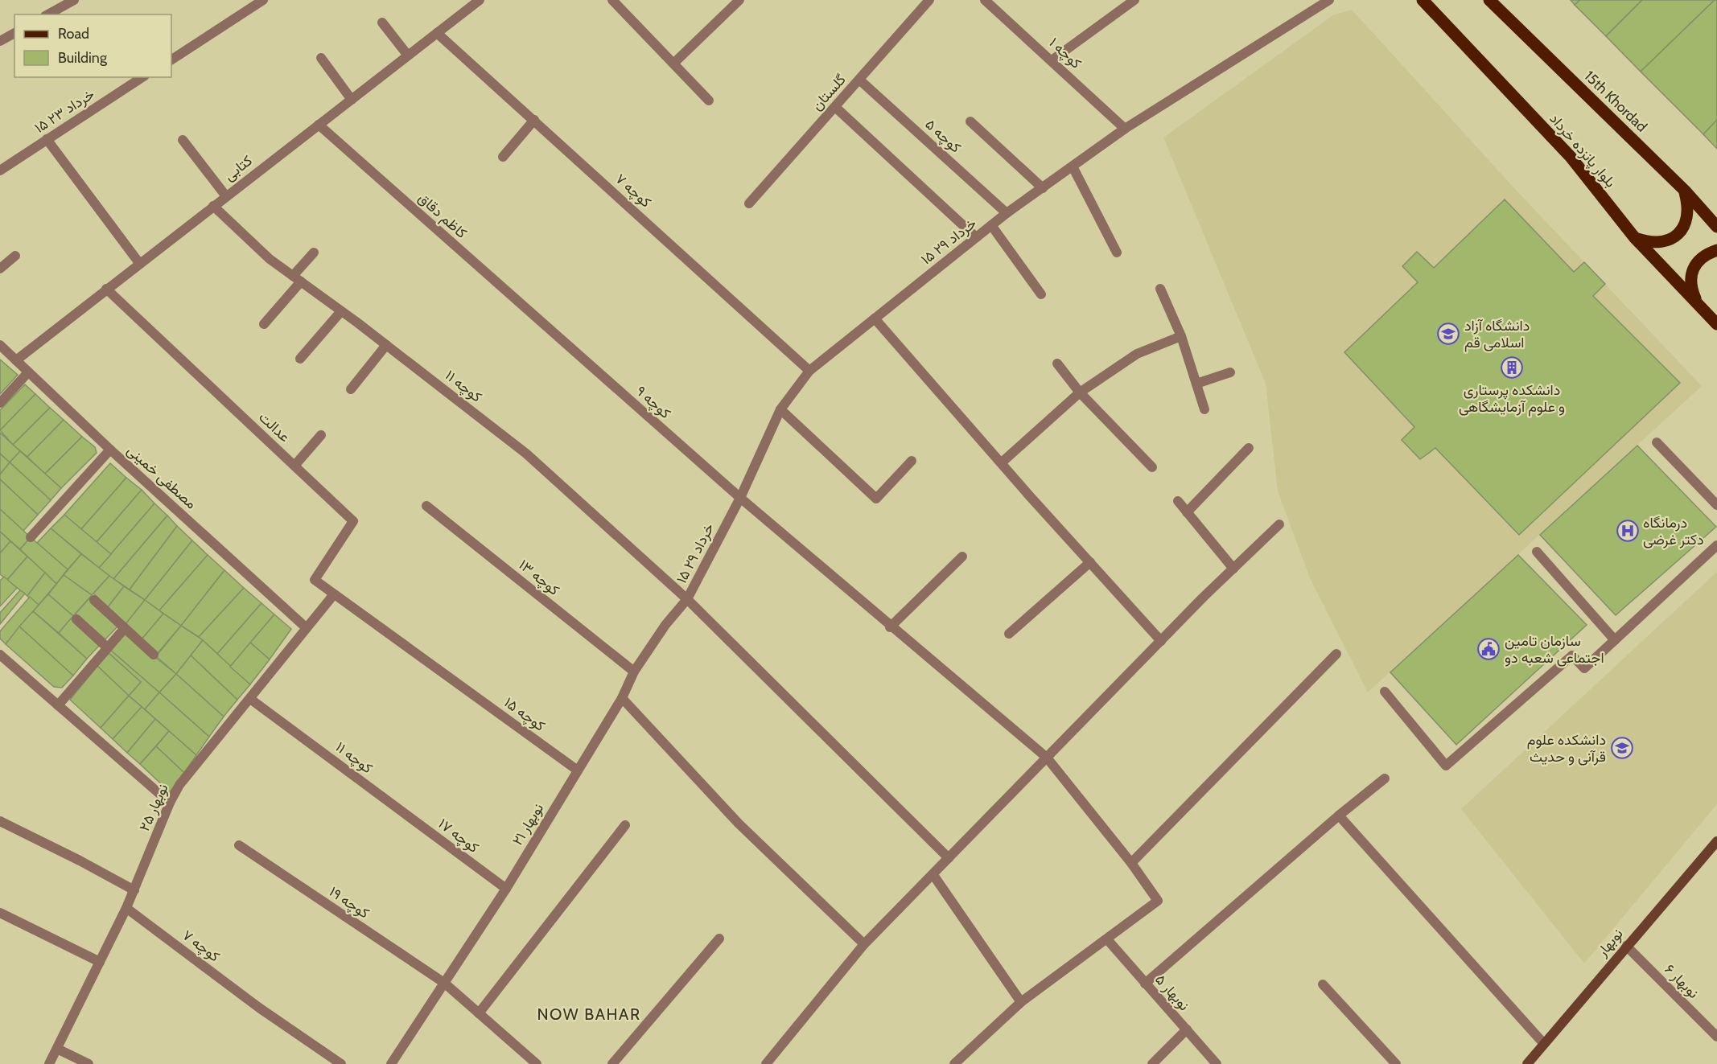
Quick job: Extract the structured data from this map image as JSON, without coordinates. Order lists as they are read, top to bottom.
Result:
{
  "streets": {
    "main road": ["15th Khordad", "بلوار پانزده خرداد"],
    "street": [
      "کوچه ۱",
      "گلستان",
      "۱۵ خرداد ۲۳",
      "کوچه ۵",
      "کتابی",
      "کوچه ۷",
      "کاظم دقاق",
      "۱۵ خرداد ۲۹",
      "کوچه ۱۱",
      "کوچه ۹",
      "عدالت",
      "مصطفی خمینی",
      "کوچه ۱۳",
      "کوچه ۱۵",
      "نوبهار ۲۵",
      "نوبهار ۲۱",
      "کوچه ۱۷",
      "کوچه ۱۹",
      "نوبهار",
      "نوبهار ۶",
      "نوبهار ۵"
    ]
  },
  "crossings": [
    ["کوچه ۱", "۱۵ خرداد ۲۹"],
    ["گلستان", "کوچه ۵"],
    ["کوچه ۵", "۱۵ خرداد ۲۹"],
    ["کتابی", "کوچه ۷"],
    ["کتابی", "کاظم دقاق"],
    ["کتابی", "کوچه ۱۱"],
    ["کتابی", "عدالت"],
    ["کتابی", "مصطفی خمینی"],
    ["کوچه ۷", "۱۵ خرداد ۲۹"],
    ["کوچه ۷", "نوبهار ۲۵"],
    ["کاظم دقاق", "کوچه ۹"],
    ["۱۵ خرداد ۲۹", "کوچه ۱۱"],
    ["۱۵ خرداد ۲۹", "کوچه ۹"],
    ["۱۵ خرداد ۲۹", "نوبهار ۲۱"],
    ["کوچه ۱۱", "نوبهار ۲۵"],
    ["کوچه ۱۱", "نوبهار ۲۱"],
    ["کوچه ۱۱", "کوچه ۱۷"],
    ["کوچه ۹", "نوبهار ۵"],
    ["عدالت", "کوچه ۱۵"],
    ["عدالت", "نوبهار ۲۵"],
    ["مصطفی خمینی", "نوبهار ۲۵"],
    ["کوچه ۱۳", "نوبهار ۲۱"],
    ["کوچه ۱۵", "نوبهار ۲۵"],
    ["کوچه ۱۵", "نوبهار ۲۱"],
    ["نوبهار ۲۱", "کوچه ۱۷"],
    ["نوبهار ۲۱", "کوچه ۱۹"],
    ["نوبهار", "نوبهار ۶"]
  ],
  "districts": ["NOW BAHAR"],
  "places": {
    "school or university": ["دانشگاه آزاد اسلامی قم", "دانشکده علوم قرآنی و حدیث"],
    "building": ["دانشکده پرستاری و علوم آزمایشگاهی"],
    "hospital": ["درمانگاه دکتر غرضی"],
    "public building": ["سازمان تامین اجتماعی شعبه دو"]
  },
  "legend": ["Road", "Building"]
}
